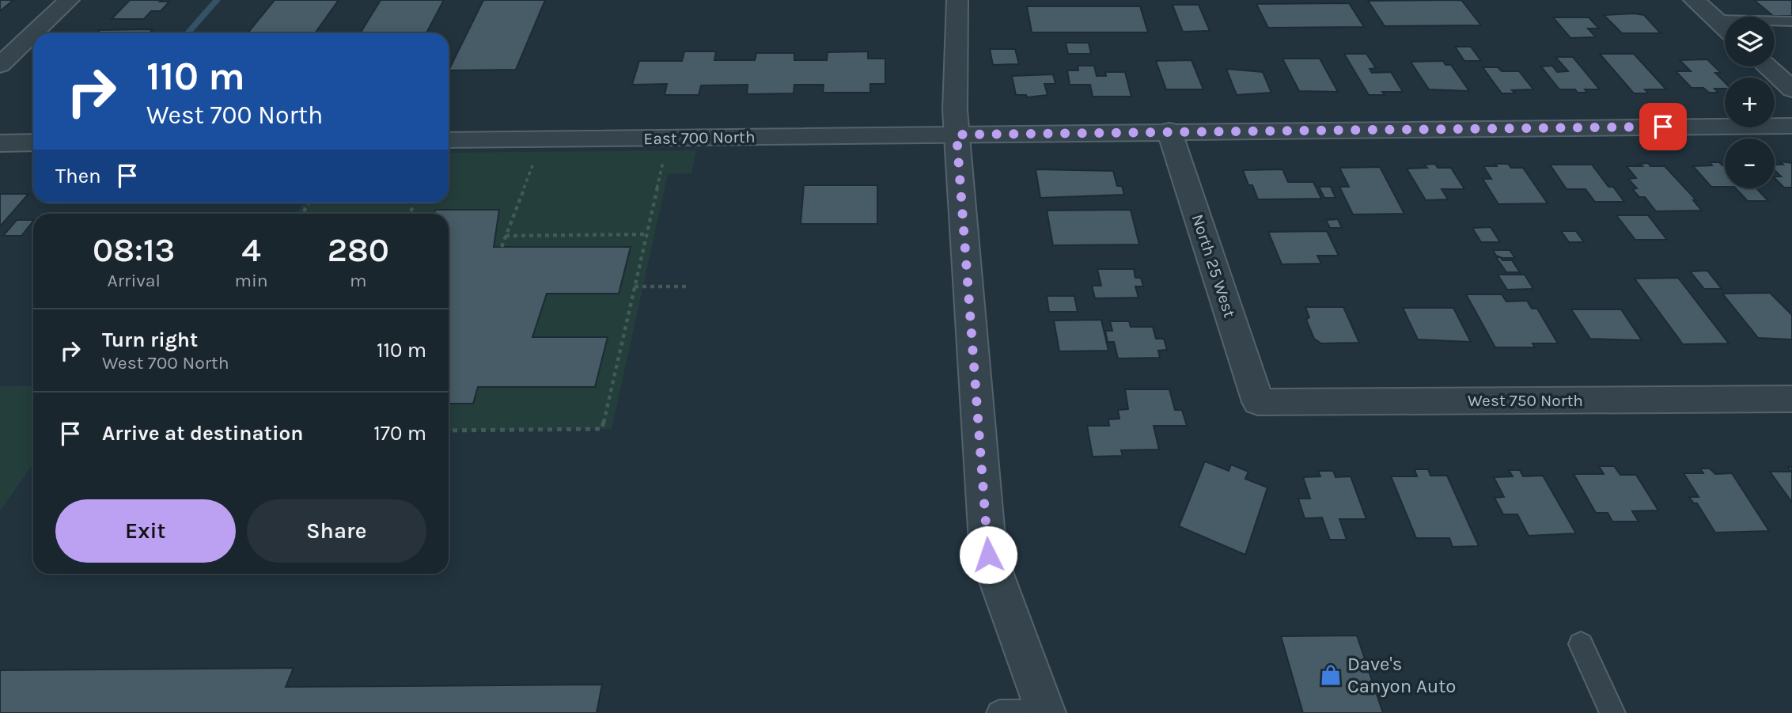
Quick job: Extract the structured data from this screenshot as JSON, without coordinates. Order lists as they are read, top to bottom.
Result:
{
  "streets": {
    "street": ["East 700 North", "North 25 West", "West 750 North"]
  },
  "crossings": [
    ["East 700 North", "North 25 West"],
    ["North 25 West", "West 750 North"]
  ],
  "places": {
    "shop": ["Dave's Canyon Auto"]
  },
  "page": {
    "map_buttons": ["+", "−"],
    "turn": ["110 m", "West 700 North"],
    "then": "Then",
    "eta": [
      "08:13",
      "Arrival",
      "4",
      "min",
      "280",
      "m"
    ],
    "list": [
      {
        "name": "Turn right",
        "note": "West 700 North",
        "value": "110 m"
      },
      {
        "name": "Arrive at destination",
        "value": "170 m"
      }
    ],
    "buttons": ["Exit", "Share"]
  }
}
